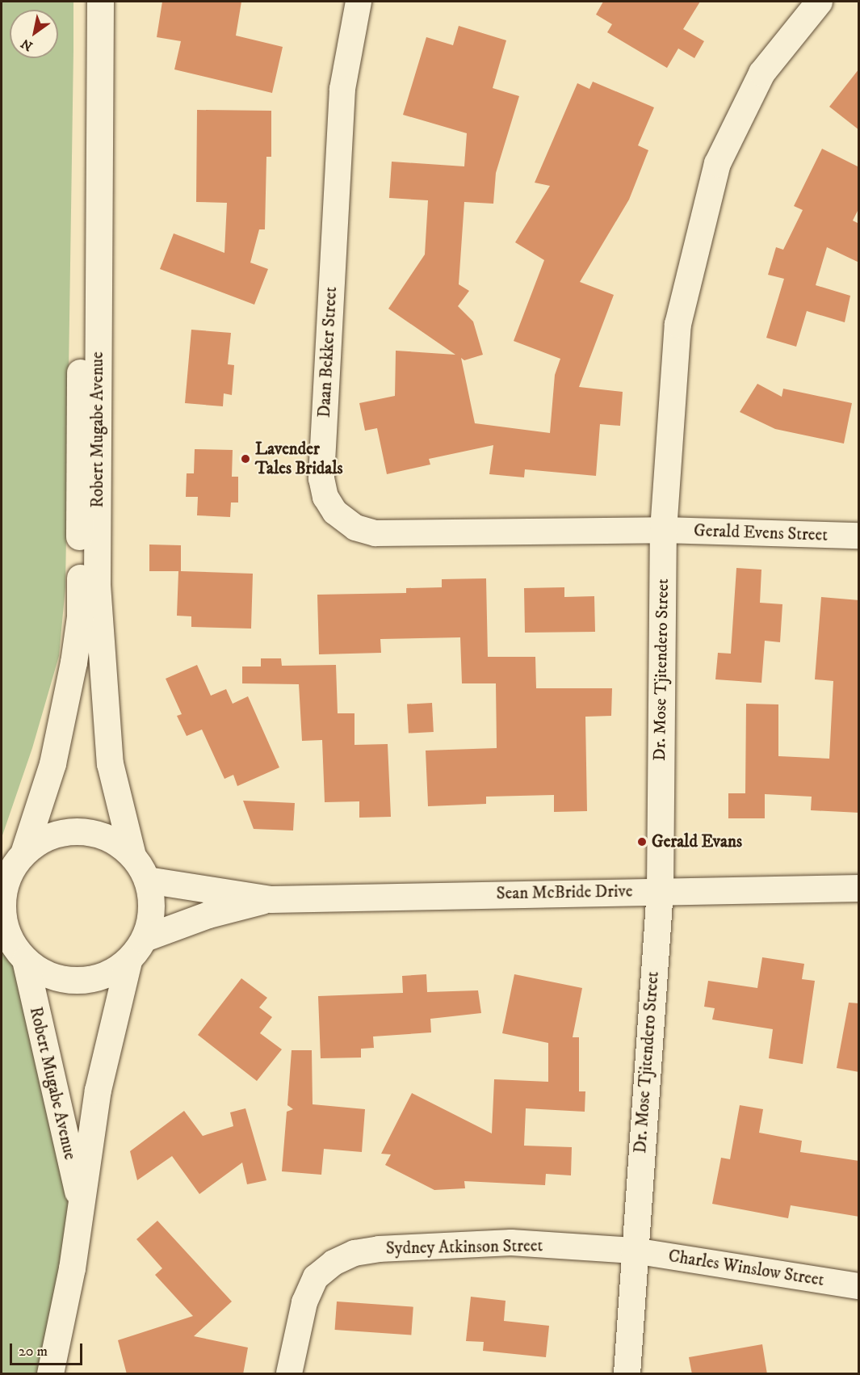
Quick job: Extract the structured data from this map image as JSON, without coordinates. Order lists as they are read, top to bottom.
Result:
{
  "streets": {
    "main road": ["Robert Mugabe Avenue", "Dr. Mose Tjitendero Street", "Sean McBride Drive"],
    "street": [
      "Daan Bekker Street",
      "Gerald Evens Street",
      "Sydney Atkinson Street",
      "Charles Winslow Street"
    ]
  },
  "crossings": [
    ["Daan Bekker Street", "Gerald Evens Street"],
    ["Daan Bekker Street", "Dr. Mose Tjitendero Street"],
    ["Robert Mugabe Avenue", "Sean McBride Drive"],
    ["Gerald Evens Street", "Dr. Mose Tjitendero Street"],
    ["Dr. Mose Tjitendero Street", "Sean McBride Drive"],
    ["Dr. Mose Tjitendero Street", "Sydney Atkinson Street"],
    ["Dr. Mose Tjitendero Street", "Charles Winslow Street"],
    ["Sydney Atkinson Street", "Charles Winslow Street"]
  ],
  "places": ["Lavender Tales Bridals", "Gerald Evans"],
  "scale_bar": "20 m",
  "north": "bottom left"
}
